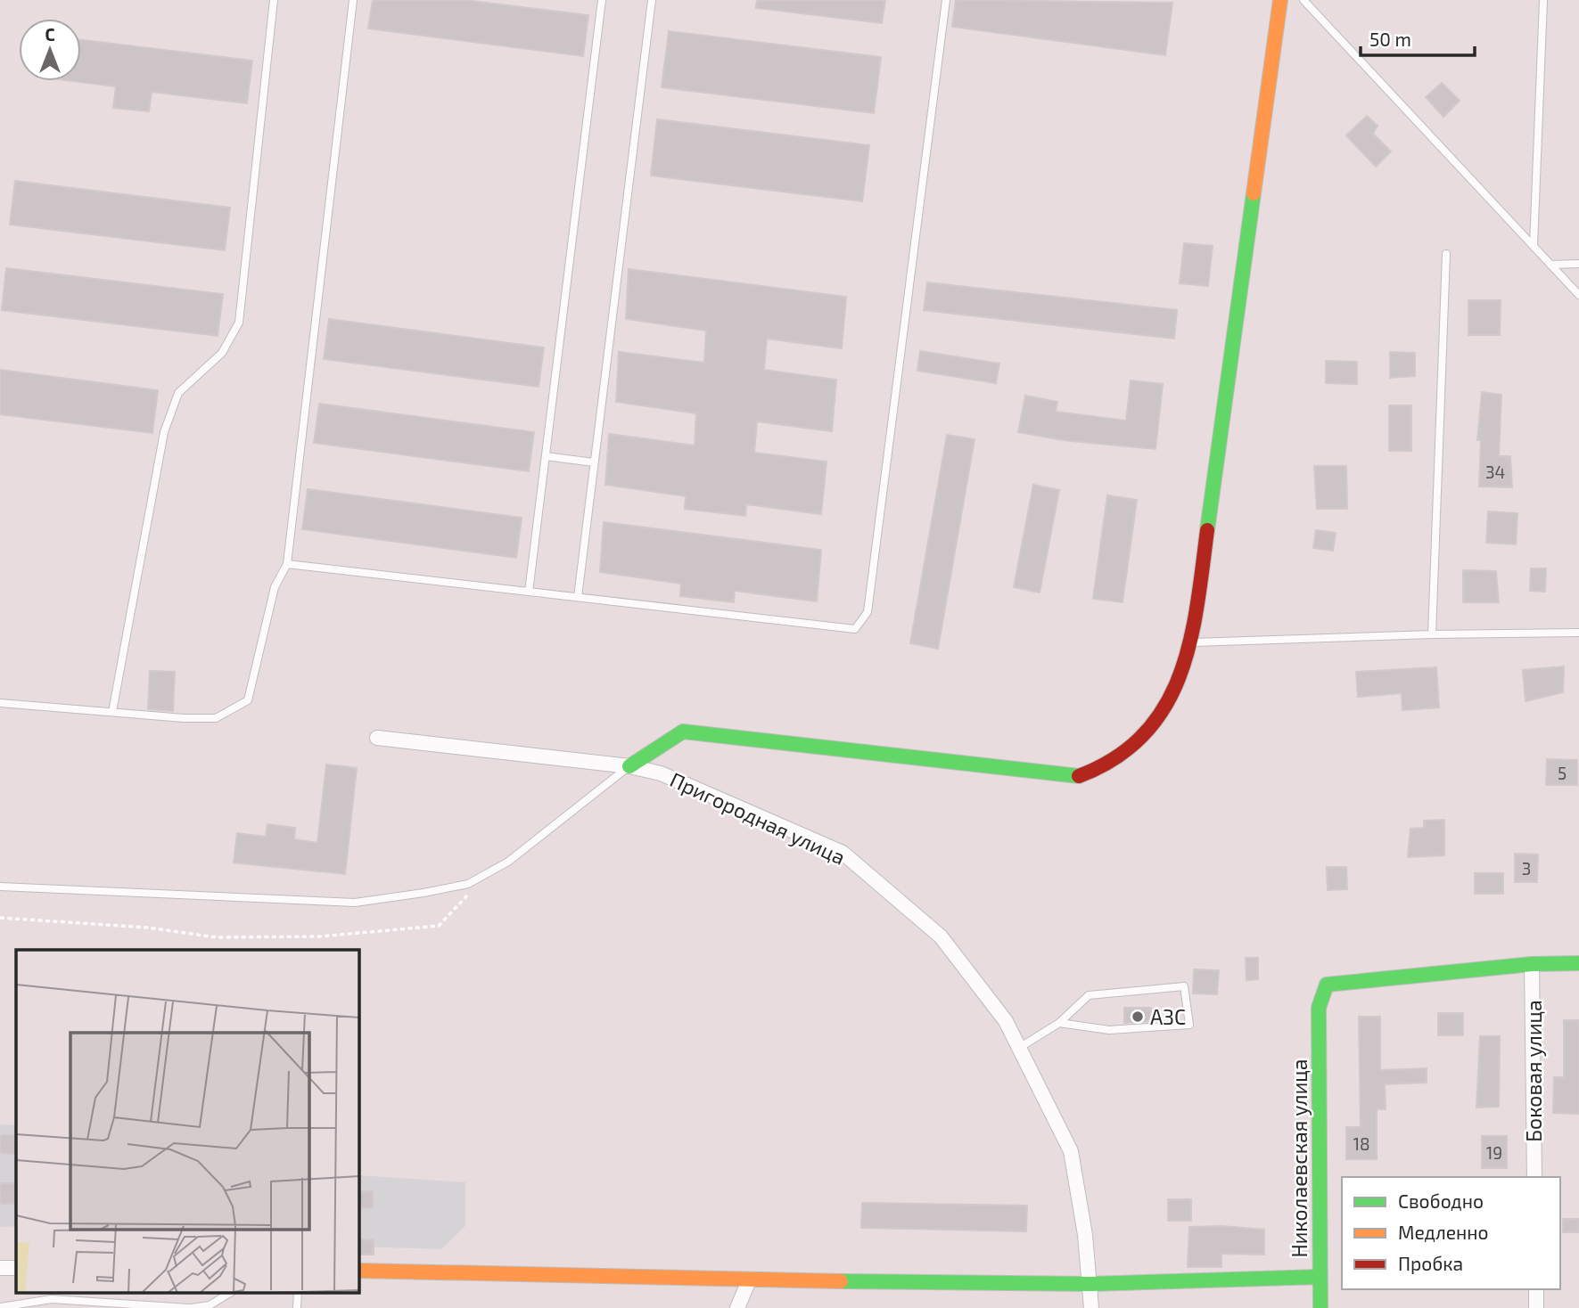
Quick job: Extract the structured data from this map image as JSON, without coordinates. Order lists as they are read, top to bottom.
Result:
{
  "streets": {
    "street": ["Пригородная улица", "Боковая улица", "Николаевская улица"]
  },
  "crossings": [
    ["Боковая улица", "Николаевская улица"]
  ],
  "places": ["АЗС"],
  "house_numbers": [
    "34",
    "5",
    "3",
    "18",
    "19"
  ],
  "legend": ["Свободно", "Медленно", "Пробка"],
  "scale_bar": "50 m",
  "north": "top"
}
